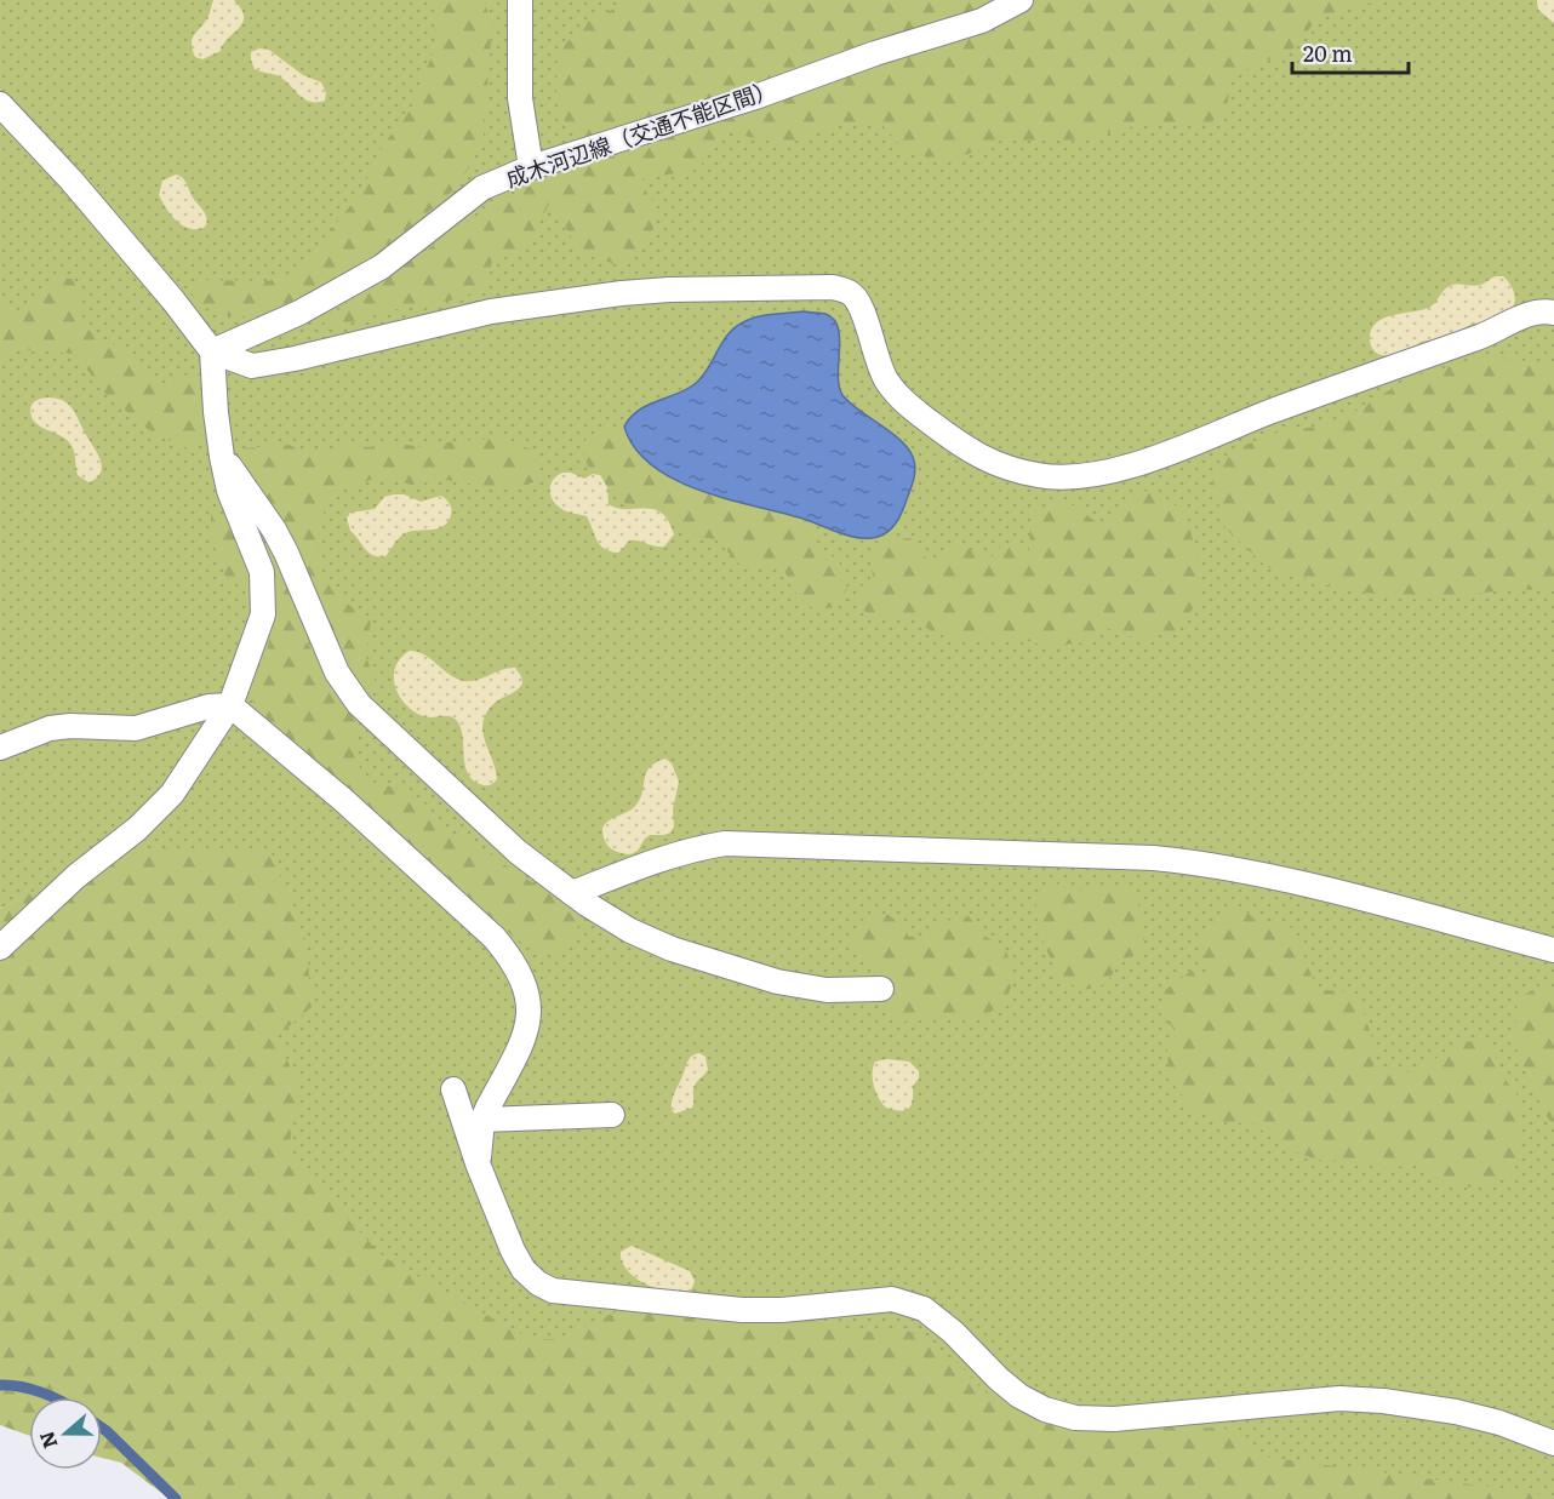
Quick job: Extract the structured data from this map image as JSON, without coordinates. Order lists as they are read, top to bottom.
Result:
{
  "streets": {
    "lane": ["成木河辺線（交通不能区間）"]
  },
  "scale_bar": "20 m",
  "north": "left"
}
